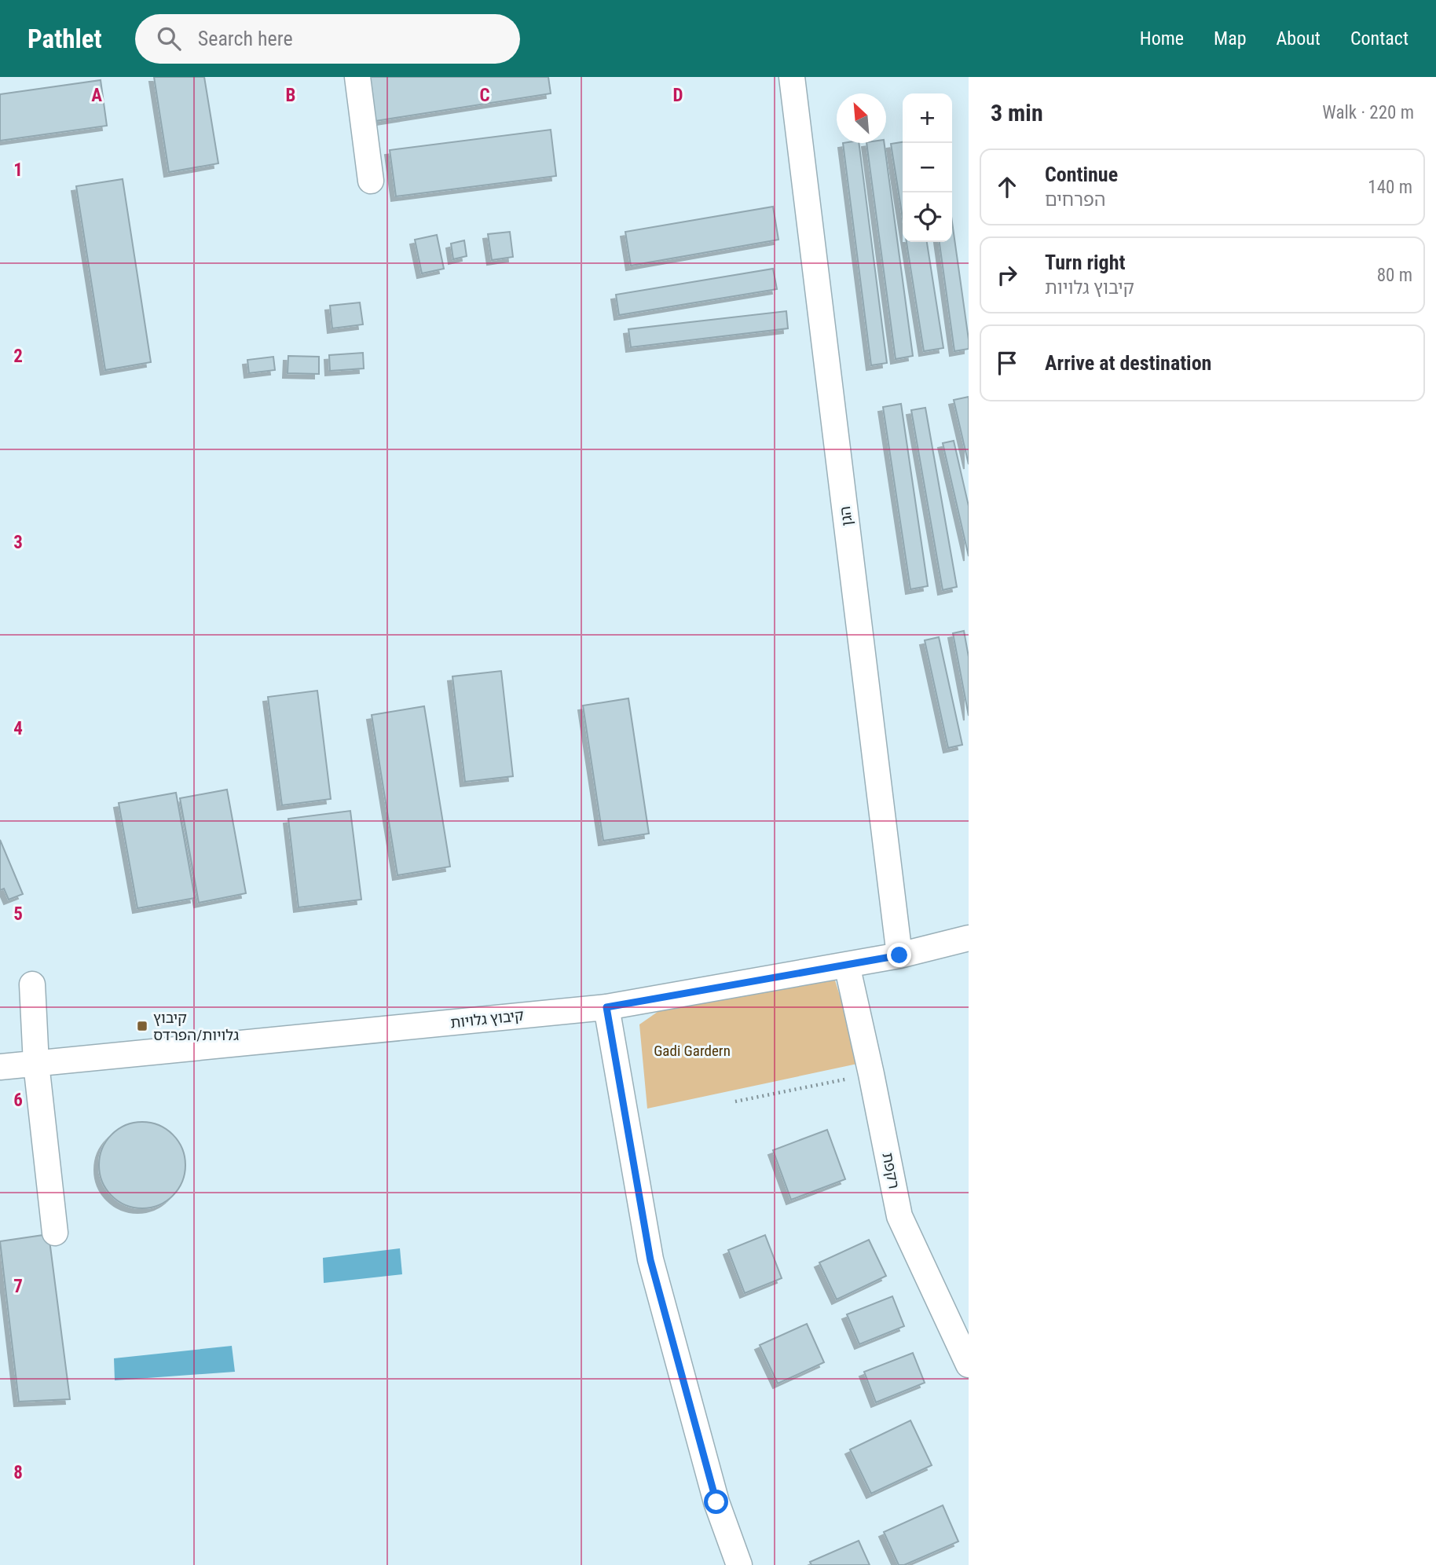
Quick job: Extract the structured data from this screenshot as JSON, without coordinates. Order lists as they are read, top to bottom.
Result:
{
  "streets": {
    "street": ["הגן", "קיבוץ גלויות", "רקפת"]
  },
  "crossings": [
    ["הגן", "קיבוץ גלויות"],
    ["קיבוץ גלויות", "רקפת"]
  ],
  "parks": ["Gadi Gardern"],
  "places": {
    "transit": ["קיבוץ גלויות/הפרדס"]
  },
  "north": "top left",
  "page": {
    "header": "Pathlet",
    "search": "Search here",
    "nav": [
      "Home",
      "Map",
      "About",
      "Contact"
    ],
    "heading": ["3 min", "Walk · 220 m"],
    "map_buttons": ["+", "−"],
    "list": [
      ["Continue", "הפרחים", "140 m"],
      ["Turn right", "קיבוץ גלויות", "80 m"],
      "Arrive at destination"
    ]
  },
  "grid": {
    "columns": [
      "A",
      "B",
      "C",
      "D"
    ],
    "rows": [
      "1",
      "2",
      "3",
      "4",
      "5",
      "6",
      "7",
      "8"
    ]
  }
}
